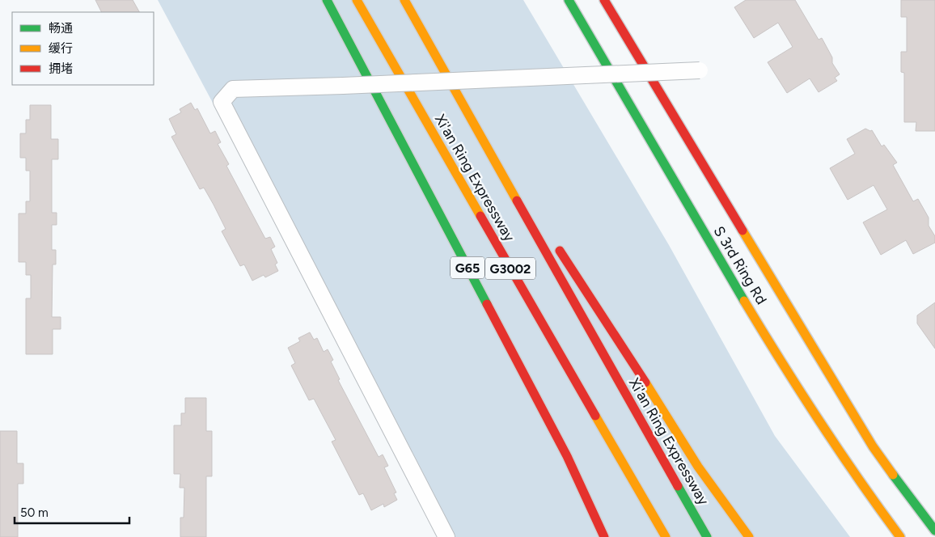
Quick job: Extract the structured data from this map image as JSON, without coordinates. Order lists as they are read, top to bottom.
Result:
{
  "streets": {
    "highway": [
      "Xi'an Ring Expressway",
      "S 3rd Ring Rd",
      "G65",
      "G3002"
    ]
  },
  "legend": ["畅通", "缓行", "拥堵"],
  "scale_bar": "50 m"
}
